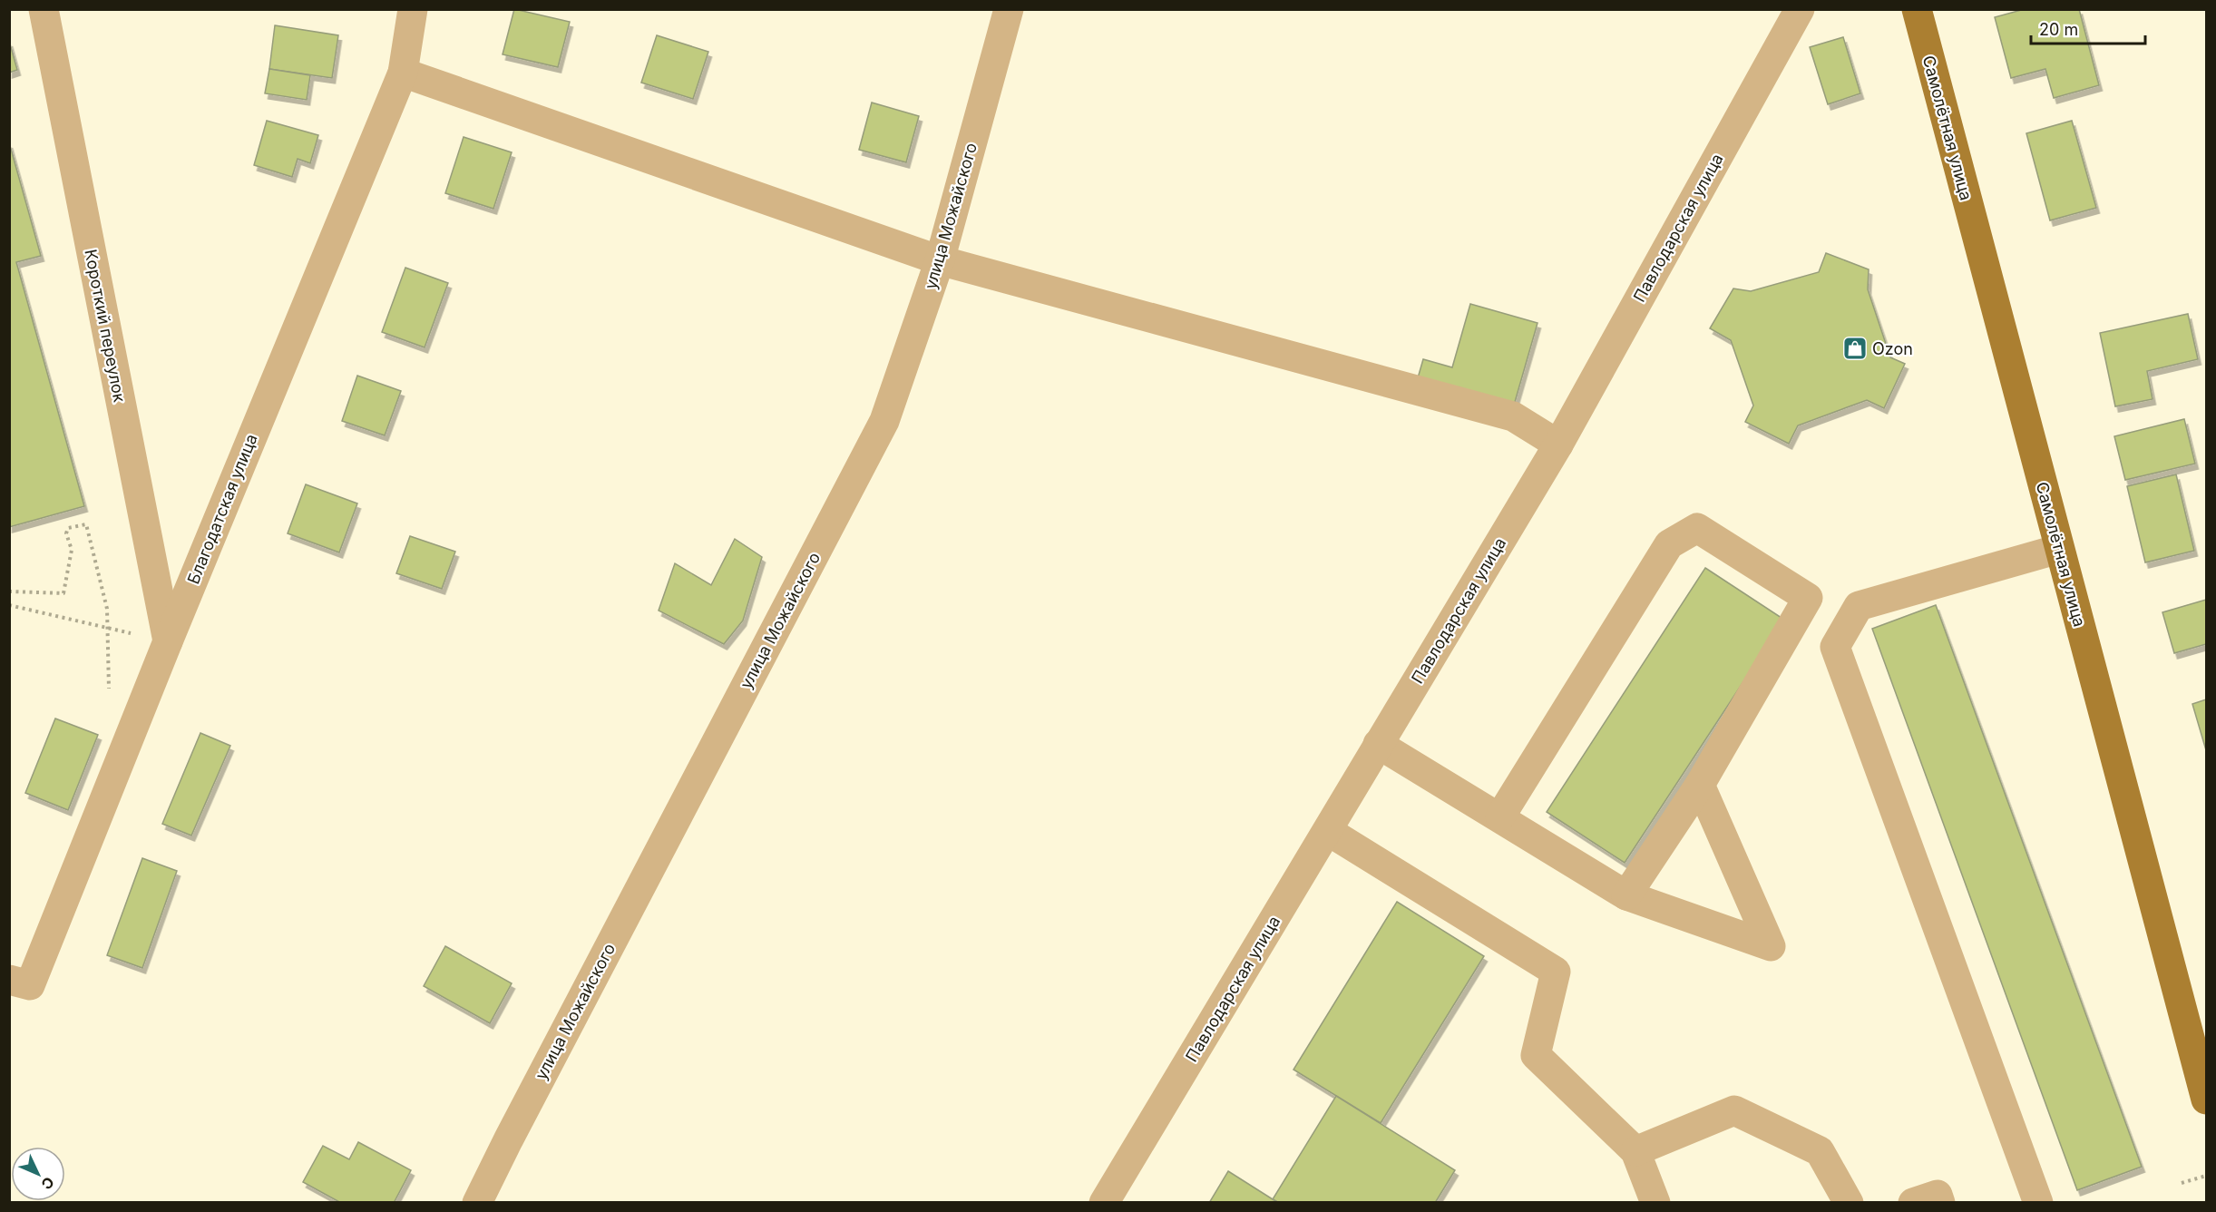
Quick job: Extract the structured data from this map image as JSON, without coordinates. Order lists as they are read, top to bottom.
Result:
{
  "streets": {
    "main road": ["Самолётная улица"],
    "street": [
      "улица Можайского",
      "Павлодарская улица",
      "Короткий переулок",
      "Благодатская улица"
    ]
  },
  "crossings": [
    ["Короткий переулок", "Благодатская улица"]
  ],
  "places": {
    "shop": ["Ozon"]
  },
  "scale_bar": "20 m",
  "north": "bottom right"
}
